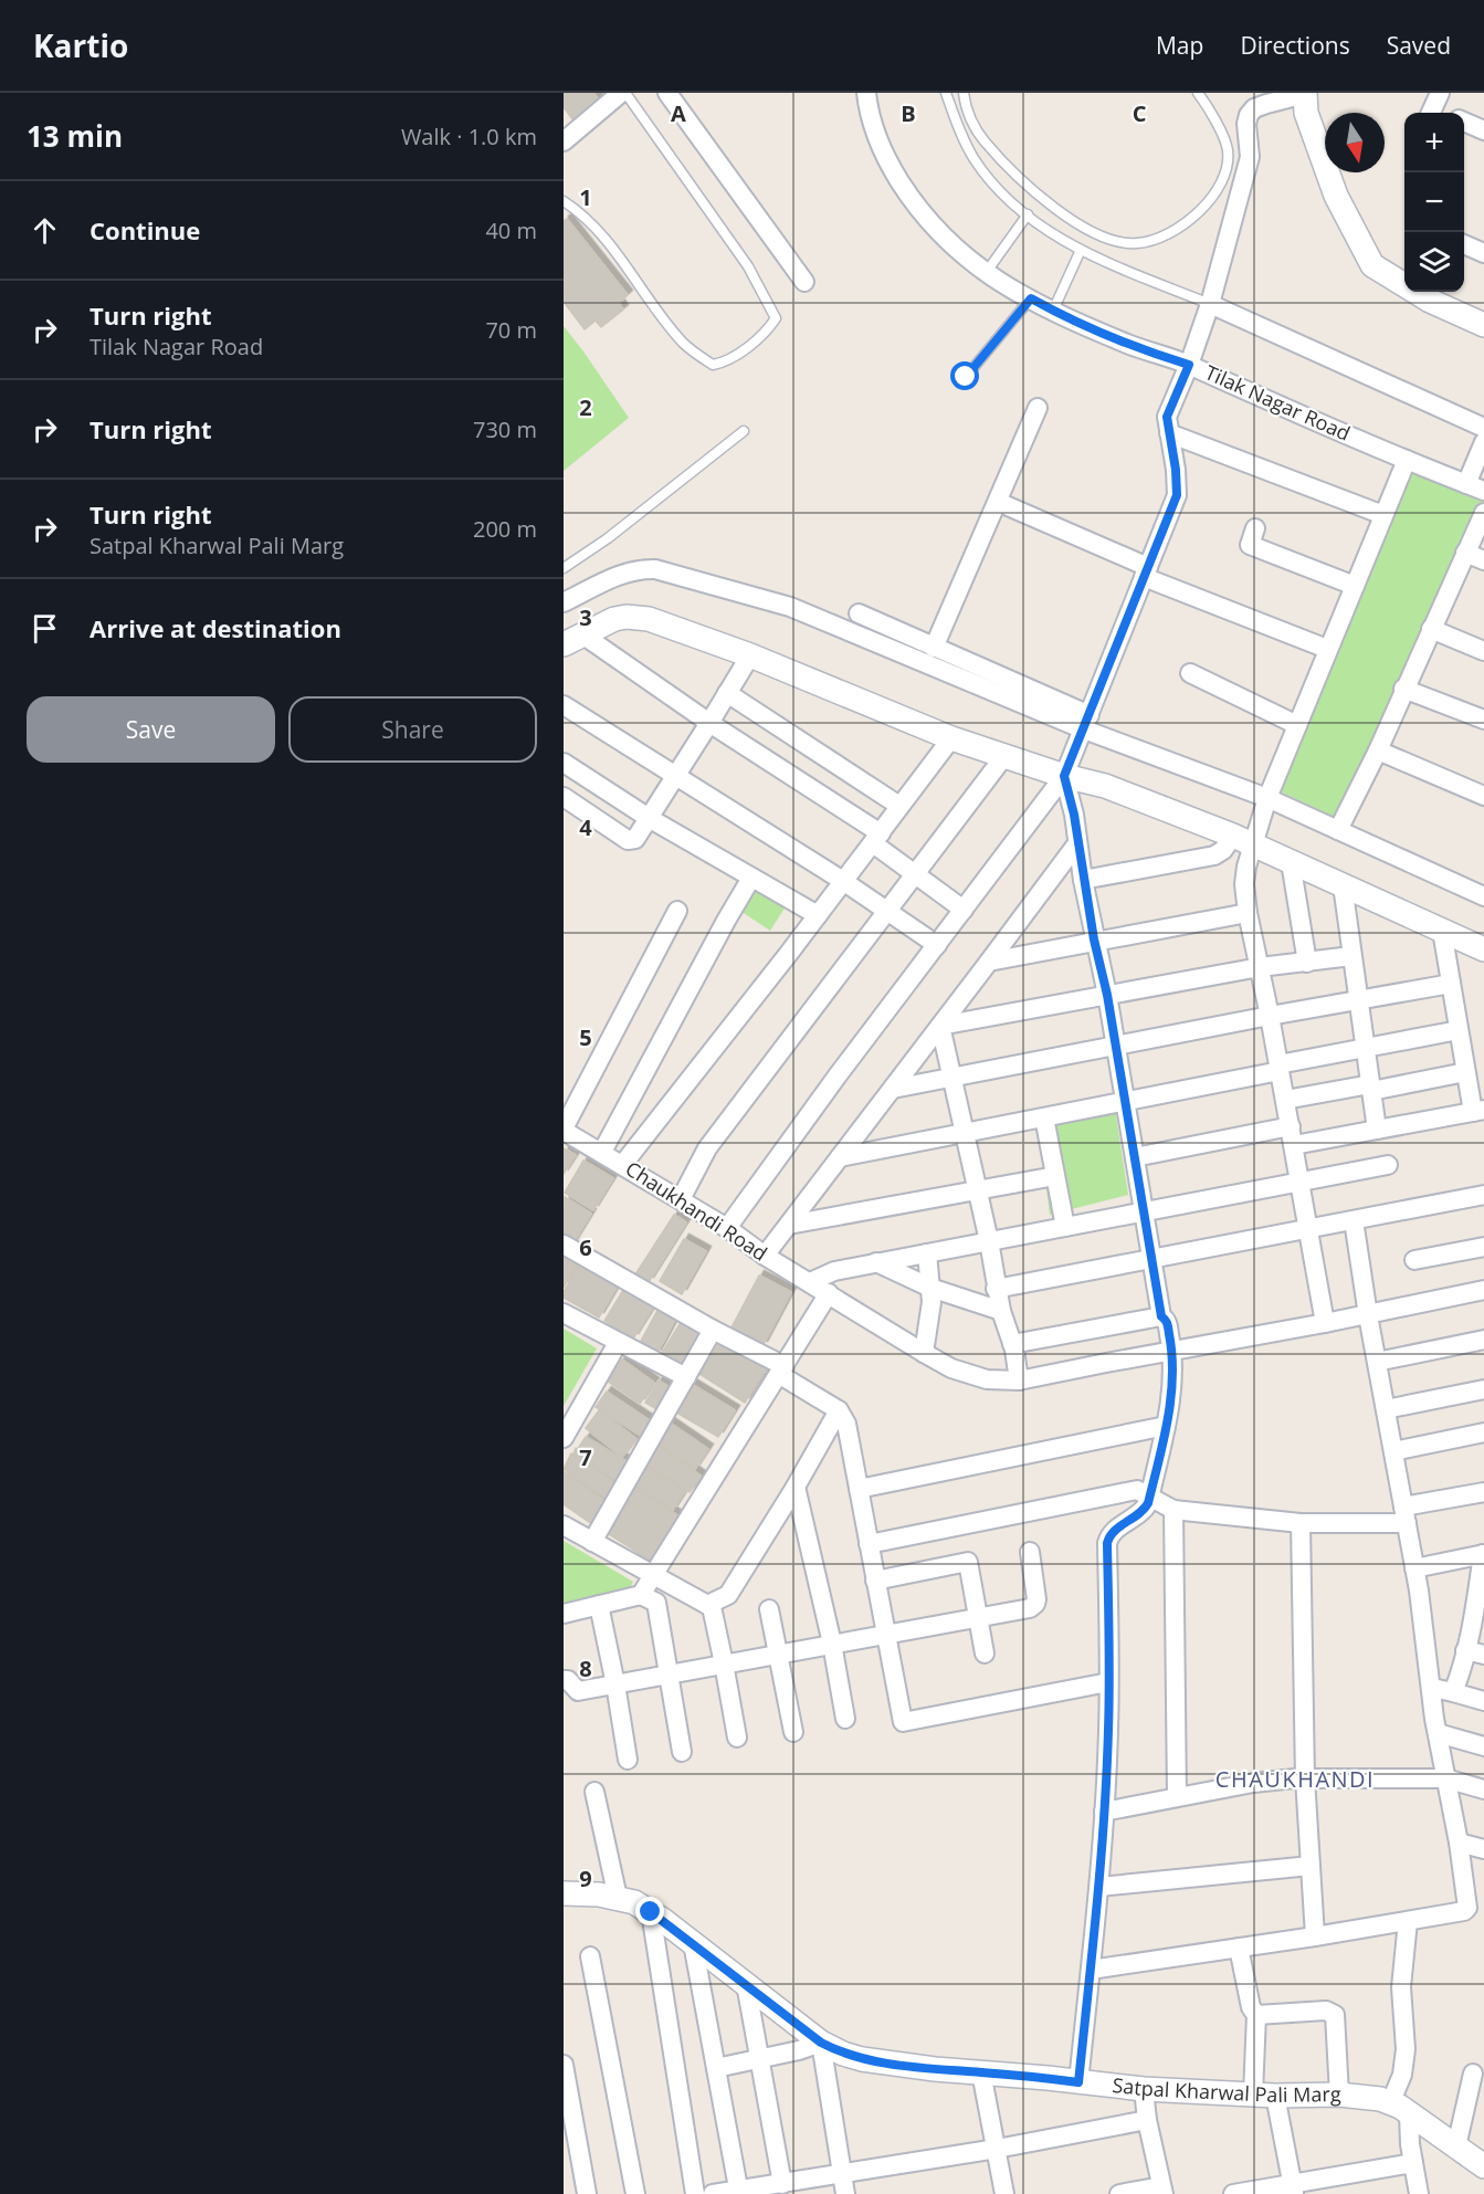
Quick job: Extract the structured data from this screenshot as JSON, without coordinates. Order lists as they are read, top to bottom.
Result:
{
  "streets": {
    "street": ["Tilak Nagar Road", "Chaukhandi Road", "Satpal Kharwal Pali Marg"]
  },
  "districts": ["CHAUKHANDI"],
  "north": "bottom",
  "page": {
    "header": "Kartio",
    "nav": ["Map", "Directions", "Saved"],
    "heading": ["13 min", "Walk · 1.0 km"],
    "map_buttons": ["+", "−"],
    "list": [
      ["Continue", "40 m"],
      ["Turn right", "Tilak Nagar Road", "70 m"],
      ["Turn right", "730 m"],
      ["Turn right", "Satpal Kharwal Pali Marg", "200 m"],
      "Arrive at destination"
    ],
    "buttons": ["Save", "Share"]
  },
  "grid": {
    "columns": ["A", "B", "C"],
    "rows": [
      "1",
      "2",
      "3",
      "4",
      "5",
      "6",
      "7",
      "8",
      "9"
    ]
  }
}
